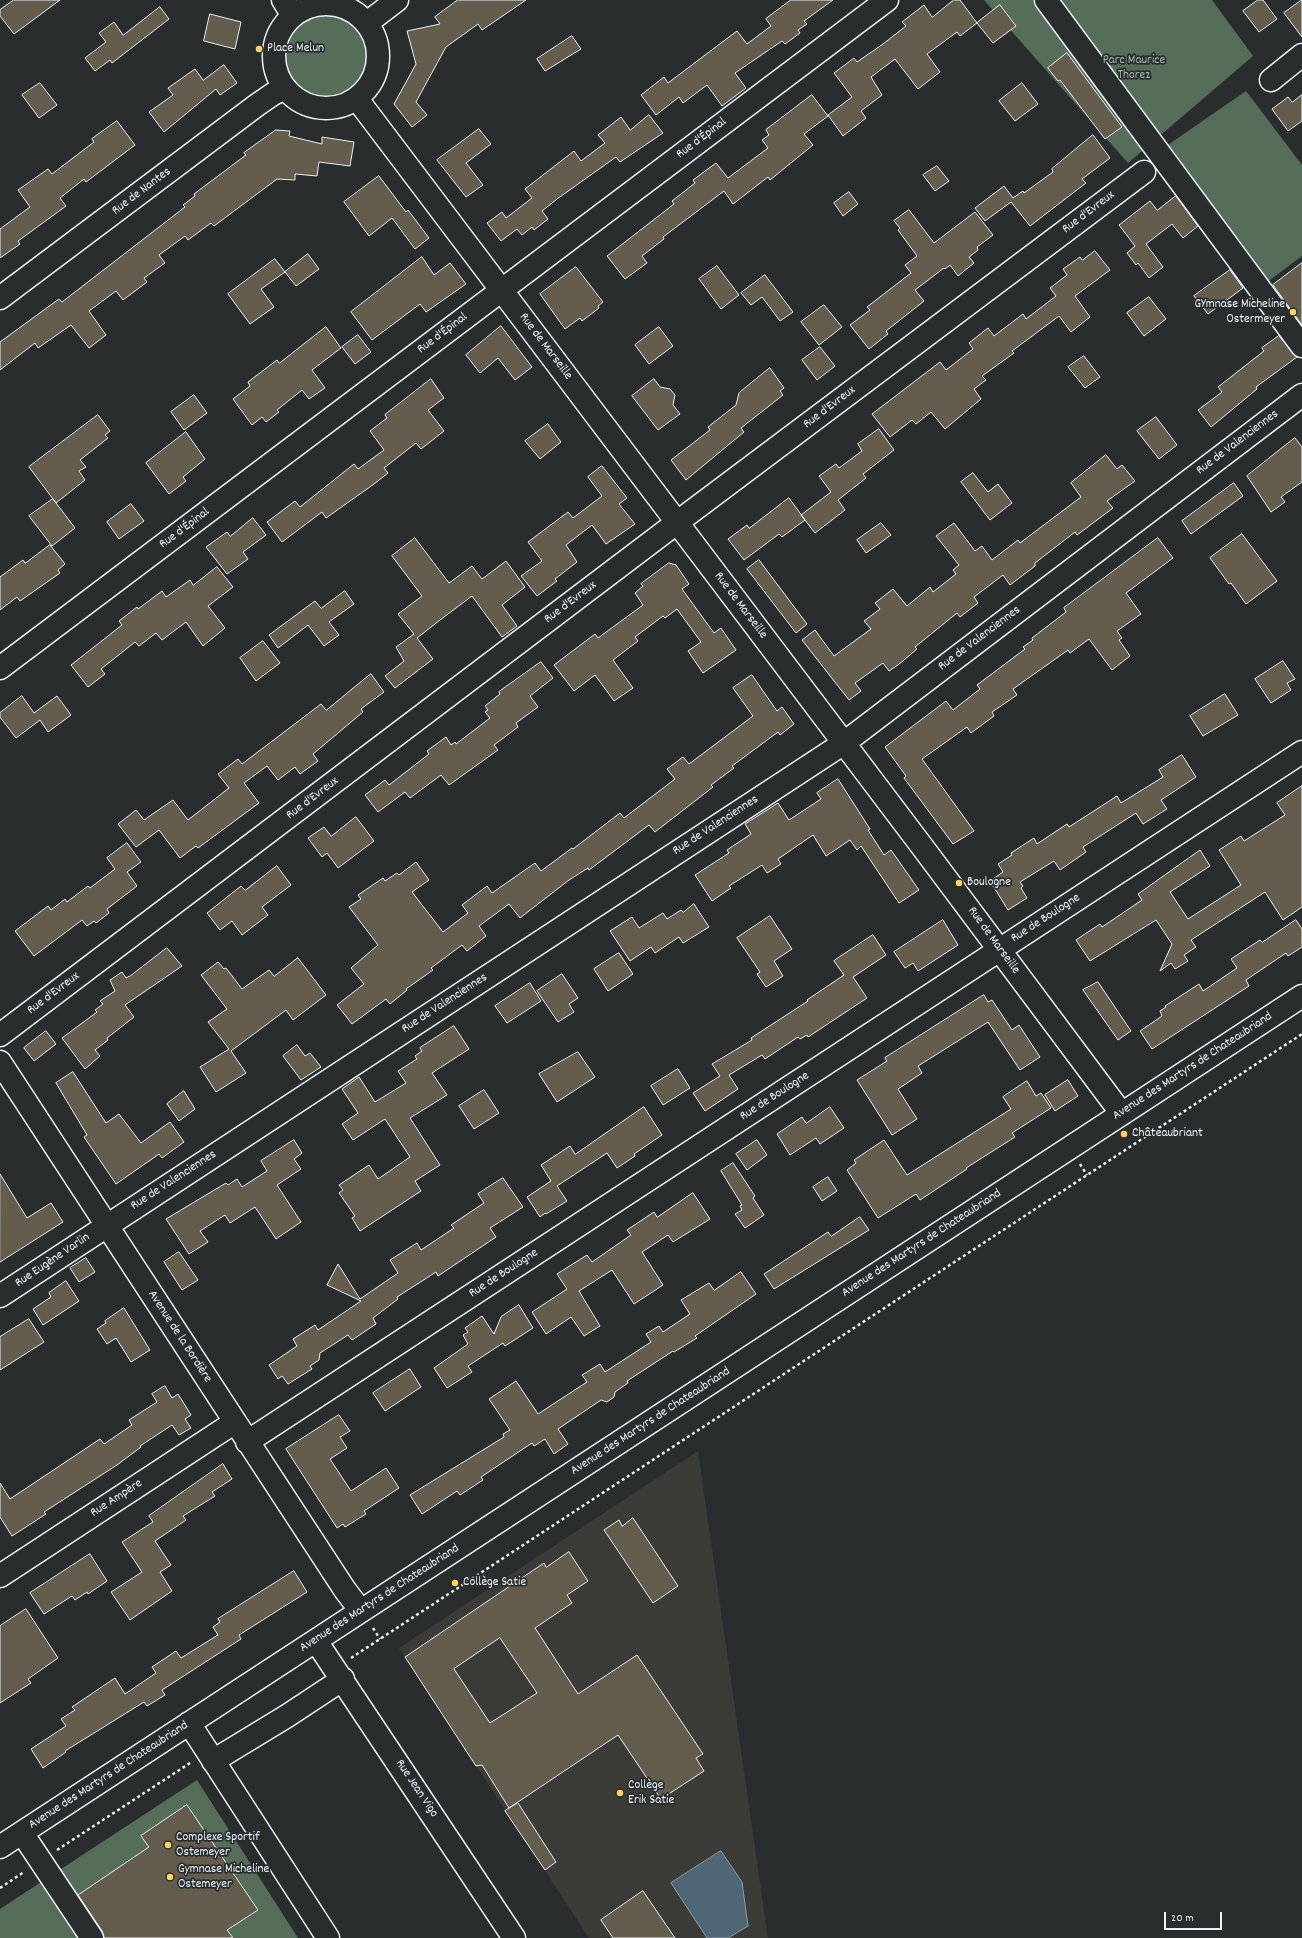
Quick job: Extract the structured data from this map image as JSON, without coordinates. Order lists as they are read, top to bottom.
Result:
{
  "streets": {
    "street": [
      "Rue d'Épinal",
      "Rue de Nantes",
      "Rue d'Evreux",
      "Rue de Marseille",
      "Rue de Valenciennes",
      "Rue de Boulogne",
      "Avenue des Martyrs de Chateaubriand",
      "Rue Eugène Varlin",
      "Avenue de la Bordière",
      "Rue Ampère",
      "Rue Jean Vigo"
    ]
  },
  "crossings": [
    ["Rue d'Épinal", "Rue de Marseille"],
    ["Rue de Nantes", "Rue de Marseille"],
    ["Rue d'Evreux", "Rue de Marseille"],
    ["Rue de Marseille", "Rue de Valenciennes"],
    ["Rue de Marseille", "Rue de Boulogne"],
    ["Rue de Marseille", "Avenue des Martyrs de Chateaubriand"],
    ["Rue de Valenciennes", "Rue Eugène Varlin"],
    ["Rue de Valenciennes", "Avenue de la Bordière"],
    ["Rue de Boulogne", "Avenue de la Bordière"],
    ["Avenue des Martyrs de Chateaubriand", "Avenue de la Bordière"],
    ["Avenue des Martyrs de Chateaubriand", "Rue Jean Vigo"],
    ["Rue Eugène Varlin", "Avenue de la Bordière"],
    ["Avenue de la Bordière", "Rue Ampère"]
  ],
  "parks": ["Parc Maurice Thorez"],
  "places": [
    "Place Melun",
    "GYmnase Micheline Ostermeyer",
    "Boulogne",
    "Châteaubriant",
    "Collège Satie",
    "Collège Erik Satie",
    "Complexe Sportif Ostemeyer",
    "Gymnase Micheline Ostemeyer"
  ],
  "scale_bar": "20 m"
}
